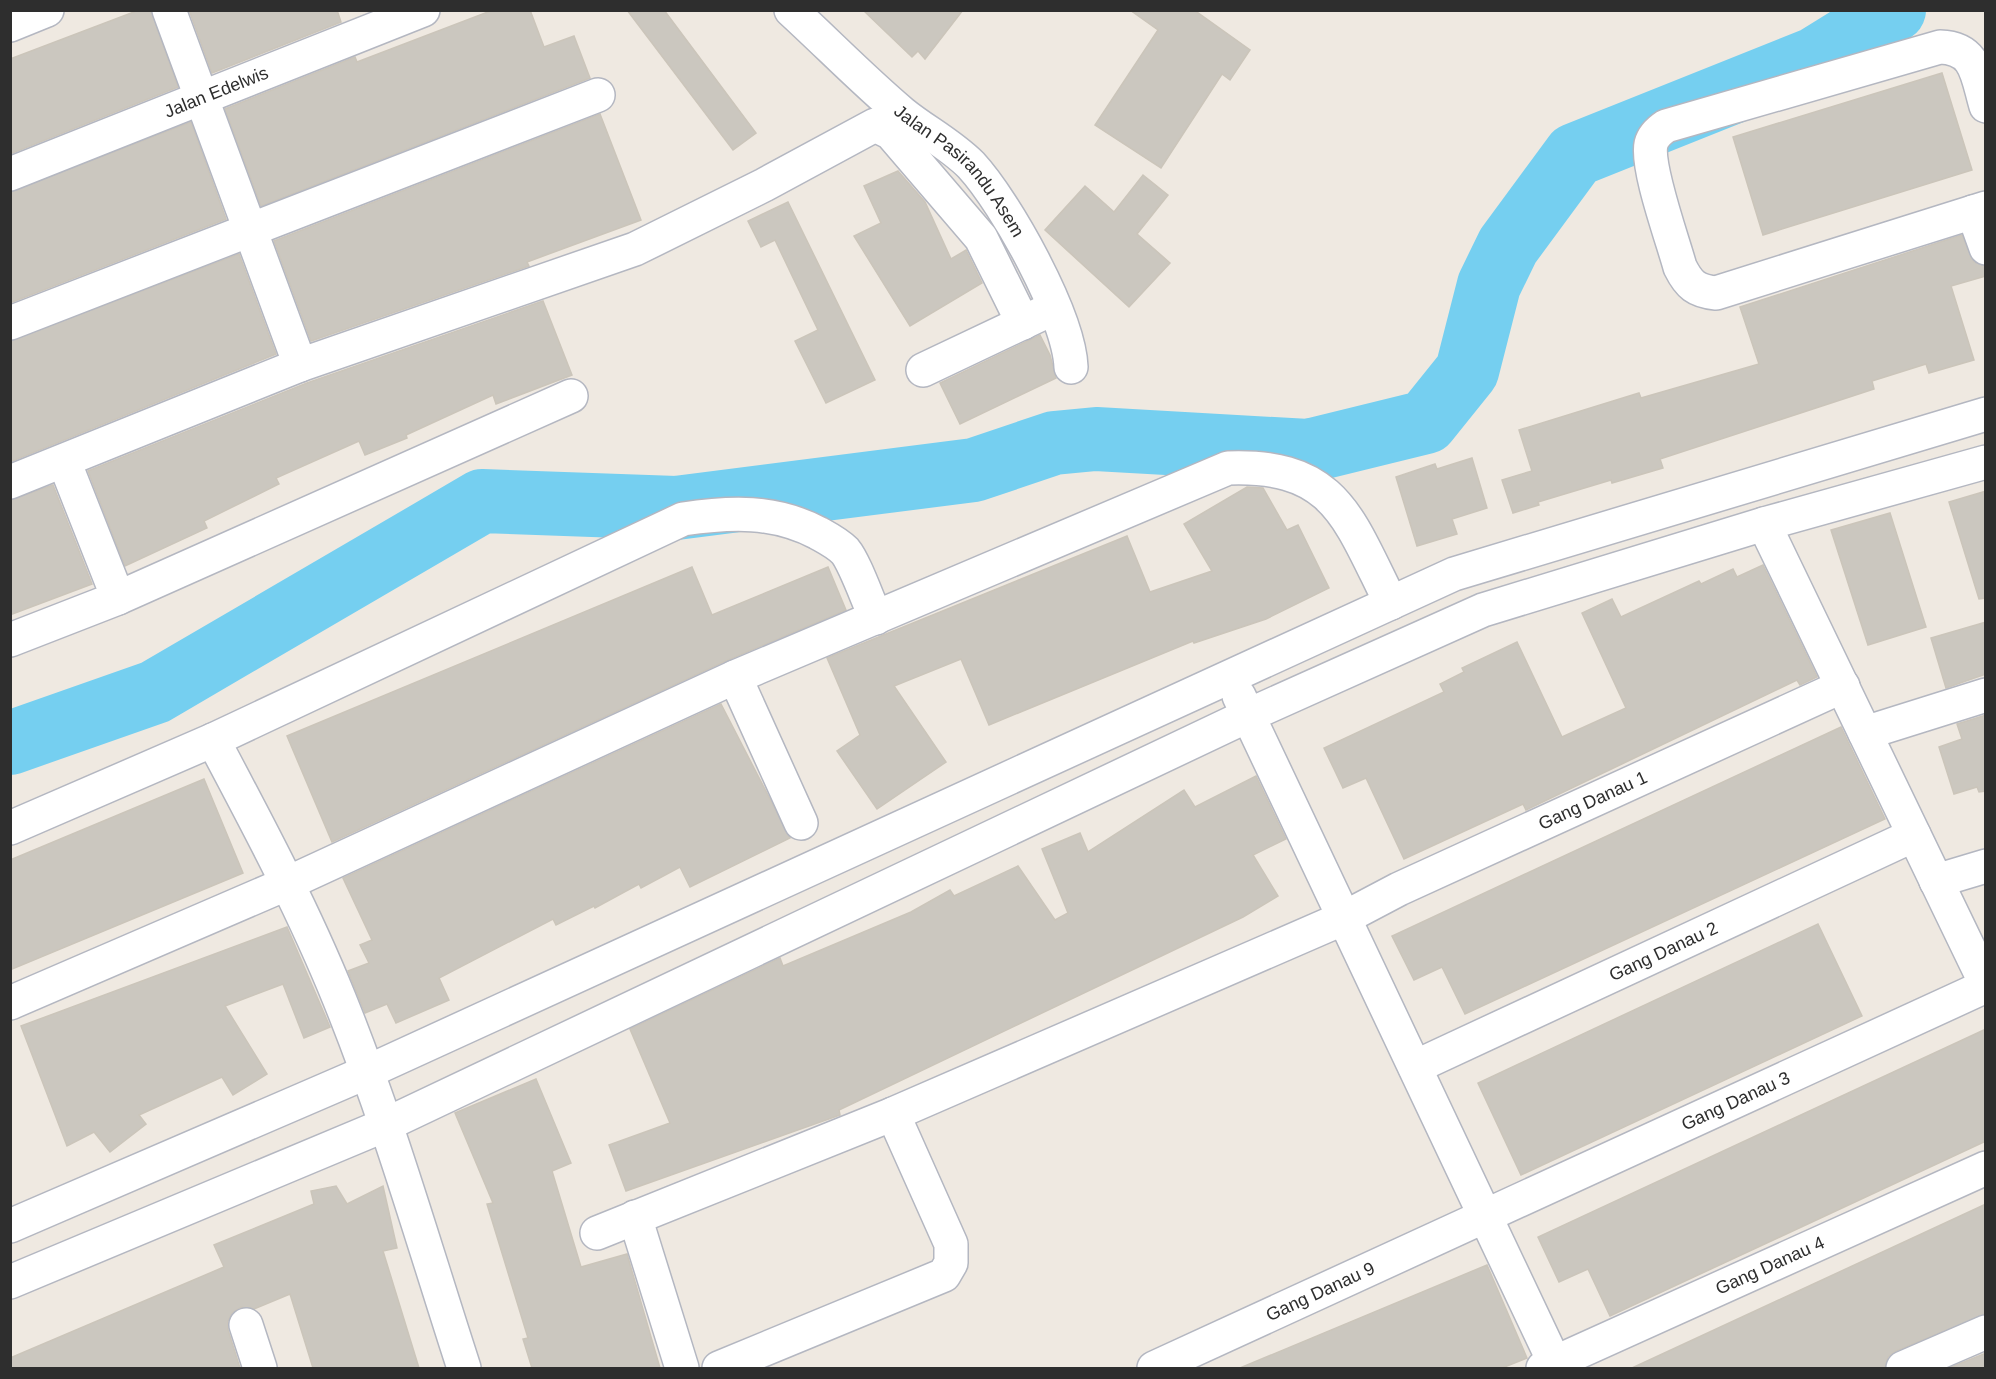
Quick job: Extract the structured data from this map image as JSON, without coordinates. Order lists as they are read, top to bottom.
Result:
{
  "streets": {
    "street": [
      "Jalan Edelwis",
      "Jalan Pasirandu Asem",
      "Gang Danau 1",
      "Gang Danau 2",
      "Gang Danau 3",
      "Gang Danau 4",
      "Gang Danau 9"
    ]
  },
  "crossings": [
    ["Gang Danau 3", "Gang Danau 9"]
  ]
}
